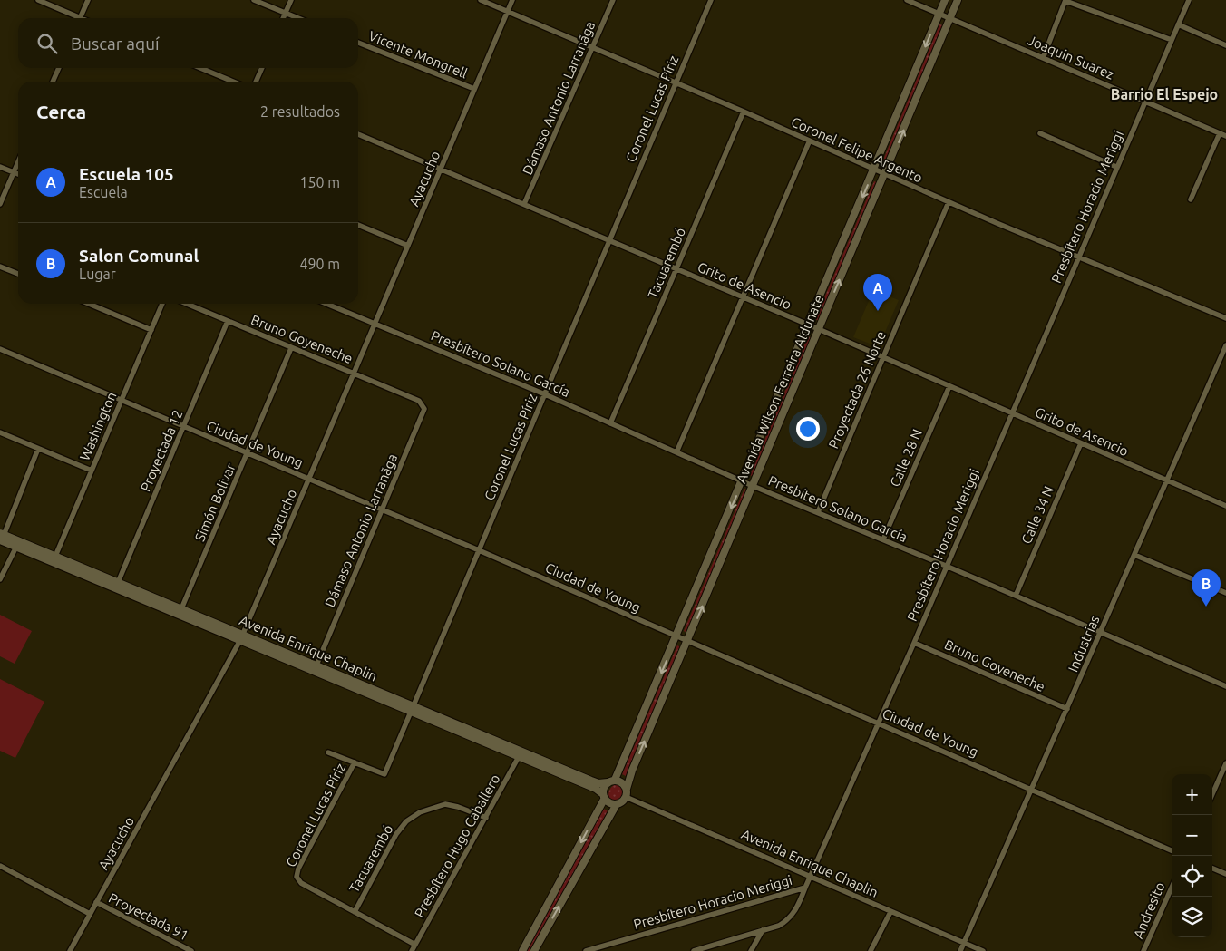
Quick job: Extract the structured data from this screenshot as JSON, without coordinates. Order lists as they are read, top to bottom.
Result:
{
  "streets": {
    "street": [
      "Vicente Mongrell",
      "Joaquin Suarez",
      "Dámaso Antonio Larranãga",
      "Coronel Lucas Píriz",
      "Coronel Felipe Argento",
      "Ayacucho",
      "Presbítero Horacio Meriggi",
      "Tacuarembó",
      "Grito de Asencio",
      "Bruno Goyeneche",
      "Presbítero Solano García",
      "Avenida Wilson Ferreira Aldunate",
      "Proyectada 26 Norte",
      "Washington",
      "Ciudad de Young",
      "Proyectada 12",
      "Calle 28 N",
      "Simón Bolivar",
      "Calle 34 N",
      "Industrias",
      "Avenida Enrique Chaplin",
      "Presbítero Hugo Caballero",
      "Andresito",
      "Proyectada 91"
    ]
  },
  "crossings": [
    ["Vicente Mongrell", "Ayacucho"],
    ["Joaquin Suarez", "Presbítero Horacio Meriggi"],
    ["Joaquin Suarez", "Avenida Wilson Ferreira Aldunate"],
    ["Dámaso Antonio Larranãga", "Coronel Felipe Argento"],
    ["Dámaso Antonio Larranãga", "Grito de Asencio"],
    ["Dámaso Antonio Larranãga", "Bruno Goyeneche"],
    ["Dámaso Antonio Larranãga", "Ciudad de Young"],
    ["Dámaso Antonio Larranãga", "Avenida Enrique Chaplin"],
    ["Coronel Lucas Píriz", "Coronel Felipe Argento"],
    ["Coronel Lucas Píriz", "Tacuarembó"],
    ["Coronel Lucas Píriz", "Grito de Asencio"],
    ["Coronel Lucas Píriz", "Presbítero Solano García"],
    ["Coronel Lucas Píriz", "Ciudad de Young"],
    ["Coronel Lucas Píriz", "Avenida Enrique Chaplin"],
    ["Coronel Felipe Argento", "Ayacucho"],
    ["Coronel Felipe Argento", "Presbítero Horacio Meriggi"],
    ["Coronel Felipe Argento", "Tacuarembó"],
    ["Coronel Felipe Argento", "Avenida Wilson Ferreira Aldunate"],
    ["Coronel Felipe Argento", "Proyectada 26 Norte"],
    ["Ayacucho", "Grito de Asencio"],
    ["Ayacucho", "Bruno Goyeneche"],
    ["Ayacucho", "Presbítero Solano García"],
    ["Ayacucho", "Ciudad de Young"],
    ["Ayacucho", "Avenida Enrique Chaplin"],
    ["Ayacucho", "Proyectada 91"],
    ["Presbítero Horacio Meriggi", "Grito de Asencio"],
    ["Presbítero Horacio Meriggi", "Bruno Goyeneche"],
    ["Presbítero Horacio Meriggi", "Presbítero Solano García"],
    ["Presbítero Horacio Meriggi", "Ciudad de Young"],
    ["Presbítero Horacio Meriggi", "Avenida Enrique Chaplin"],
    ["Tacuarembó", "Grito de Asencio"],
    ["Tacuarembó", "Presbítero Solano García"],
    ["Tacuarembó", "Presbítero Hugo Caballero"],
    ["Grito de Asencio", "Avenida Wilson Ferreira Aldunate"],
    ["Grito de Asencio", "Proyectada 26 Norte"],
    ["Grito de Asencio", "Calle 28 N"],
    ["Grito de Asencio", "Calle 34 N"],
    ["Grito de Asencio", "Industrias"],
    ["Bruno Goyeneche", "Proyectada 12"],
    ["Bruno Goyeneche", "Simón Bolivar"],
    ["Bruno Goyeneche", "Industrias"],
    ["Presbítero Solano García", "Avenida Wilson Ferreira Aldunate"],
    ["Presbítero Solano García", "Proyectada 26 Norte"],
    ["Presbítero Solano García", "Calle 28 N"],
    ["Presbítero Solano García", "Calle 34 N"],
    ["Presbítero Solano García", "Industrias"],
    ["Avenida Wilson Ferreira Aldunate", "Ciudad de Young"],
    ["Avenida Wilson Ferreira Aldunate", "Avenida Enrique Chaplin"],
    ["Washington", "Ciudad de Young"],
    ["Washington", "Avenida Enrique Chaplin"],
    ["Ciudad de Young", "Proyectada 12"],
    ["Ciudad de Young", "Simón Bolivar"],
    ["Ciudad de Young", "Industrias"],
    ["Proyectada 12", "Avenida Enrique Chaplin"],
    ["Simón Bolivar", "Avenida Enrique Chaplin"],
    ["Industrias", "Avenida Enrique Chaplin"],
    ["Avenida Enrique Chaplin", "Presbítero Hugo Caballero"]
  ],
  "districts": ["Barrio El Espejo"],
  "page": {
    "search": "Buscar aquí",
    "heading": ["Cerca", "2 resultados"],
    "list": [
      {
        "mark": "A",
        "name": "Escuela 105",
        "note": "Escuela",
        "value": "150 m"
      },
      {
        "mark": "B",
        "name": "Salon Comunal",
        "note": "Lugar",
        "value": "490 m"
      }
    ],
    "pins": ["A", "B"],
    "map_buttons": ["+", "−"]
  }
}
